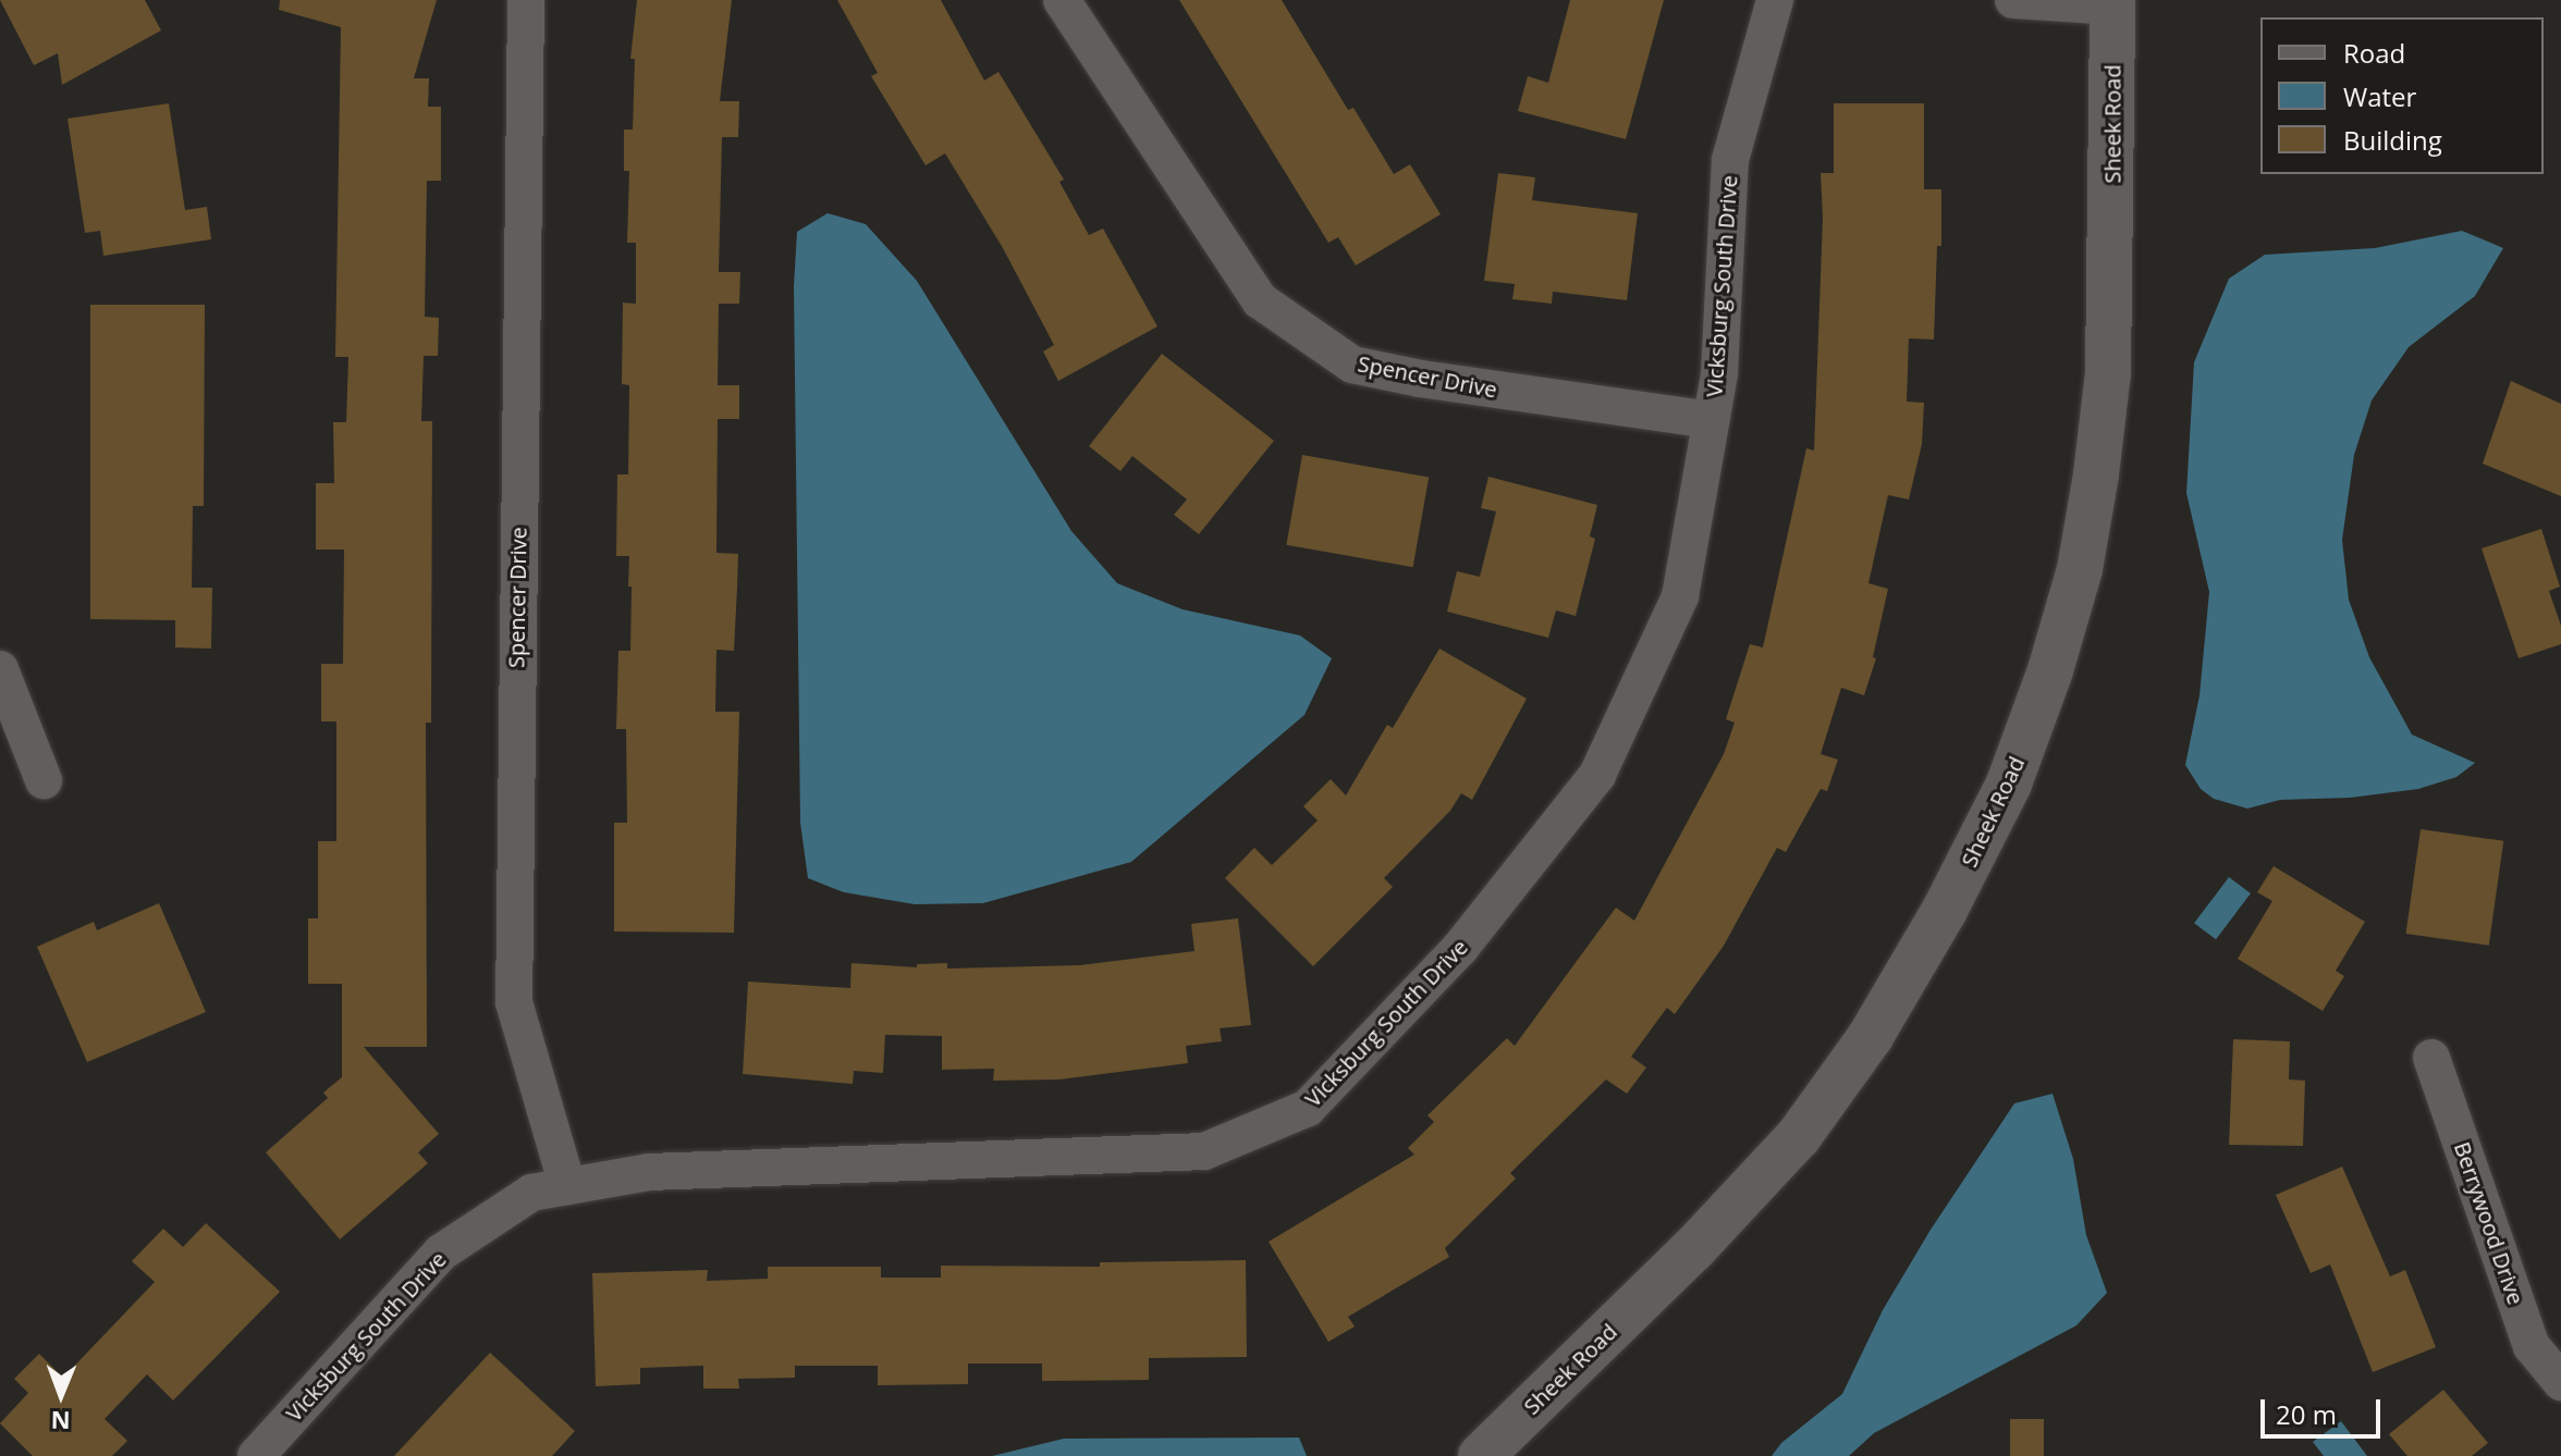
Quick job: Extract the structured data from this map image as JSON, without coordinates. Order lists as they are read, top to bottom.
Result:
{
  "streets": {
    "street": [
      "Sheek Road",
      "Vicksburg South Drive",
      "Spencer Drive",
      "Berrywood Drive"
    ]
  },
  "crossings": [
    ["Vicksburg South Drive", "Spencer Drive"]
  ],
  "legend": ["Road", "Water", "Building"],
  "scale_bar": "20 m",
  "north": "bottom"
}
